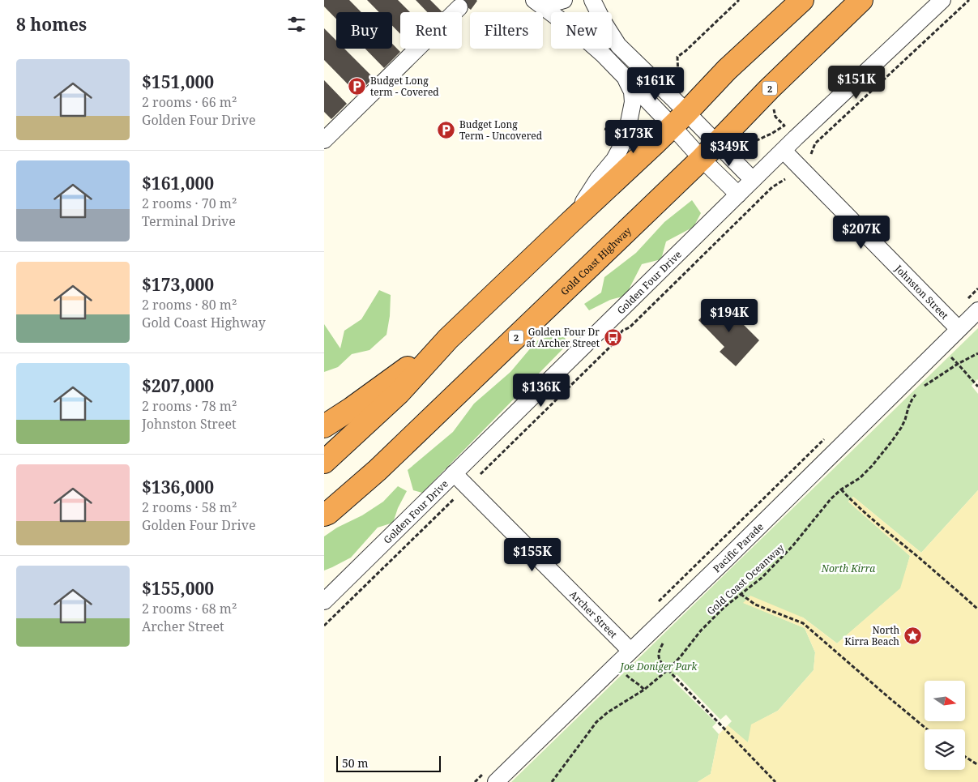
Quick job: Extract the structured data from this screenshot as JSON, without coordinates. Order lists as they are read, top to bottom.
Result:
{
  "streets": {
    "highway": ["2", "Gold Coast Highway"],
    "street": [
      "Golden Four Drive",
      "Johnston Street",
      "Pacific Parade",
      "Archer Street"
    ],
    "path": ["Gold Coast Oceanway"]
  },
  "crossings": [
    ["Golden Four Drive", "Johnston Street"],
    ["Golden Four Drive", "Archer Street"],
    ["Johnston Street", "Pacific Parade"],
    ["Pacific Parade", "Archer Street"]
  ],
  "parks": ["North Kirra", "Joe Doniger Park"],
  "places": {
    "parking": ["Budget Long term - Covered", "Budget Long Term - Uncovered"],
    "bus stop": ["Golden Four Dr at Archer Street"],
    "place": ["North Kirra Beach"]
  },
  "scale_bar": "50 m",
  "north": "right",
  "page": {
    "heading": "8 homes",
    "chip": [
      "Buy",
      "Rent",
      "Filters",
      "New"
    ],
    "list": [
      {
        "name": "$151,000",
        "note": "2 rooms · 66 m² · Golden Four Drive"
      },
      {
        "name": "$161,000",
        "note": "2 rooms · 70 m² · Terminal Drive"
      },
      {
        "name": "$173,000",
        "note": "2 rooms · 80 m² · Gold Coast Highway"
      },
      {
        "name": "$207,000",
        "note": "2 rooms · 78 m² · Johnston Street"
      },
      {
        "name": "$136,000",
        "note": "2 rooms · 58 m² · Golden Four Drive"
      },
      {
        "name": "$155,000",
        "note": "2 rooms · 68 m² · Archer Street"
      }
    ],
    "price": [
      "$151K",
      "$161K",
      "$173K",
      "$349K",
      "$207K",
      "$194K",
      "$136K",
      "$155K"
    ],
    "scale": "50 m"
  }
}
